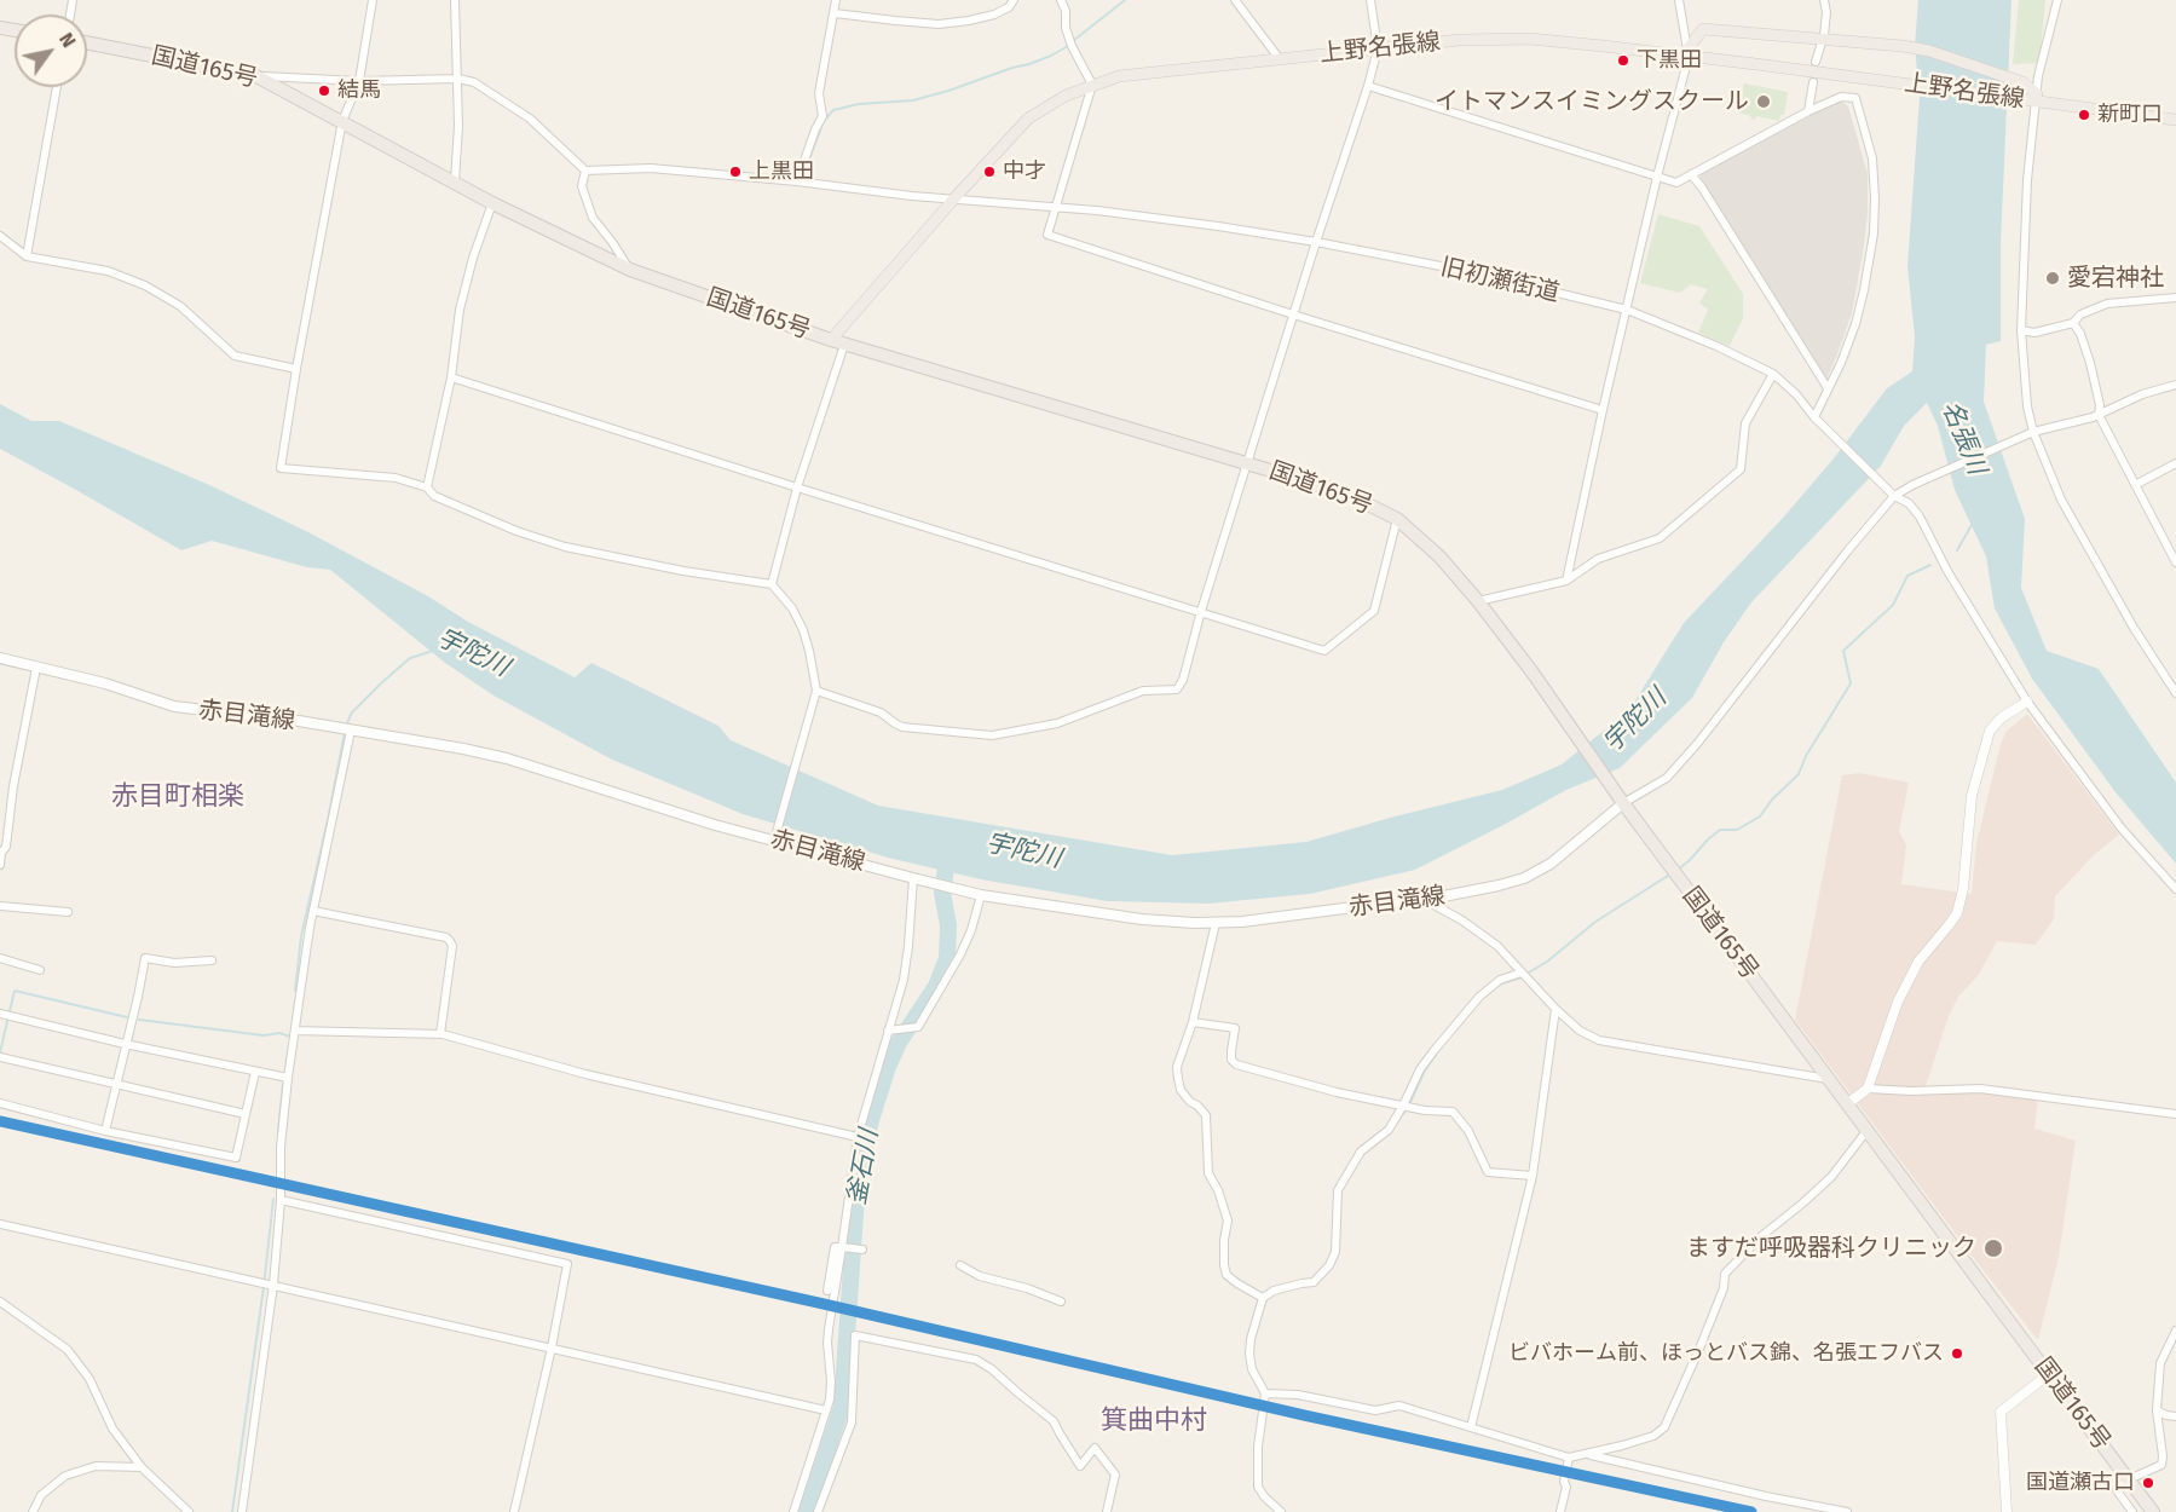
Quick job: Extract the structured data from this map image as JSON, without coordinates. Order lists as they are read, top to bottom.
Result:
{
  "streets": {
    "highway": ["国道165号"],
    "main road": ["上野名張線", "赤目滝線"],
    "street": ["旧初瀬街道"]
  },
  "crossings": [
    ["上野名張線", "国道165号"],
    ["上野名張線", "旧初瀬街道"],
    ["国道165号", "赤目滝線"]
  ],
  "districts": ["赤目町相楽", "箕曲中村"],
  "water": ["名張川", "宇陀川", "釜石川"],
  "places": [
    "下黒田",
    "結馬",
    "イトマンスイミングスクール",
    "新町口",
    "上黒田",
    "中才",
    "愛宕神社",
    "ますだ呼吸器科クリニック",
    "ビバホーム前、ほっとバス錦、名張エフバス",
    "国道瀬古口"
  ],
  "north": "top right"
}
